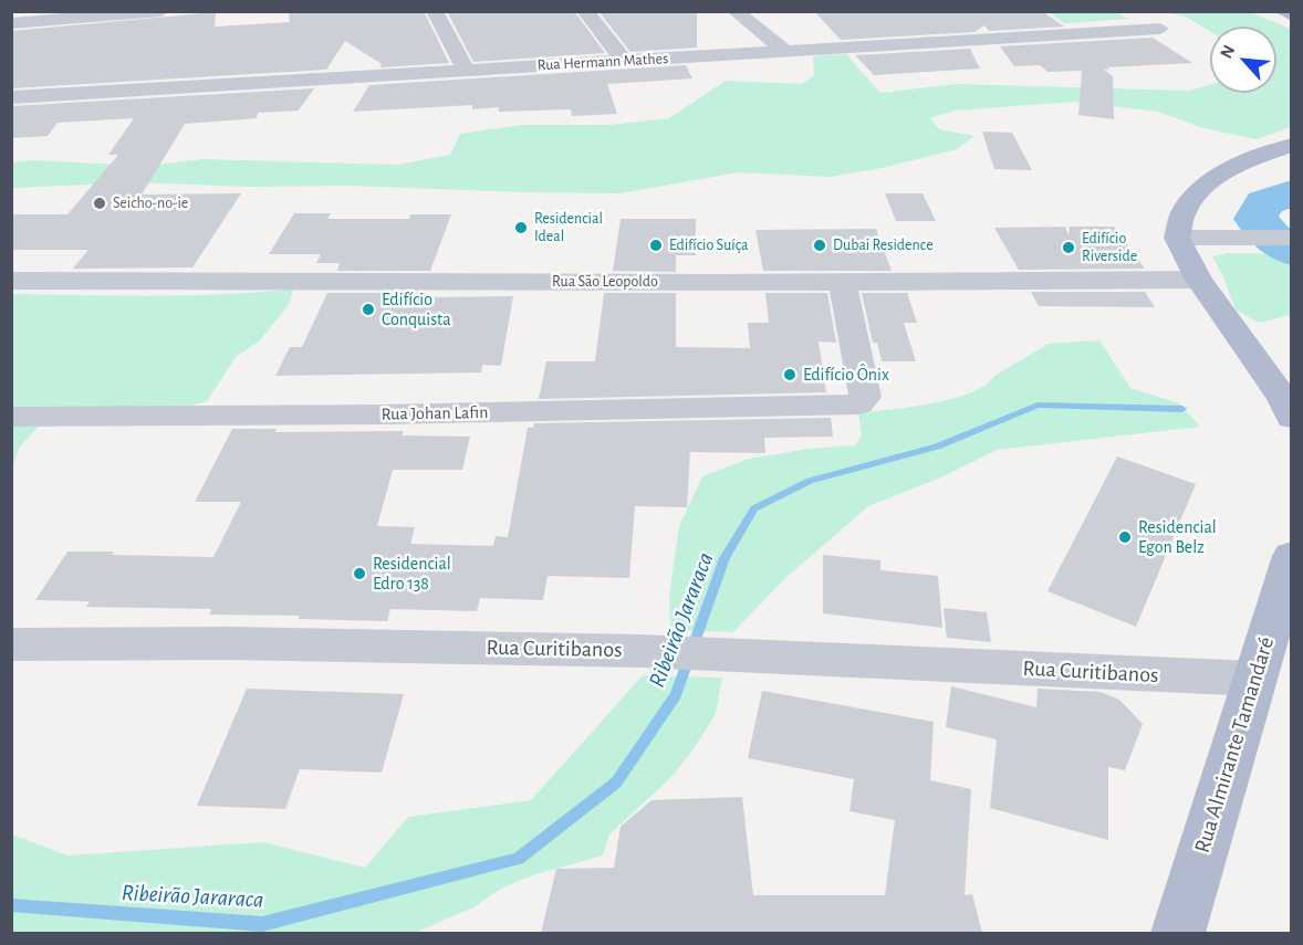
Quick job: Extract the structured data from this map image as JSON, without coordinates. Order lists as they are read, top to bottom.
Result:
{
  "streets": {
    "main road": ["Rua Almirante Tamandaré"],
    "street": [
      "Rua Hermann Mathes",
      "Rua São Leopoldo",
      "Rua Johan Lafin",
      "Rua Curitibanos"
    ]
  },
  "crossings": [
    ["Rua São Leopoldo", "Rua Johan Lafin"],
    ["Rua Curitibanos", "Rua Almirante Tamandaré"]
  ],
  "water": ["Ribeirão Jararaca"],
  "places": [
    "Seicho-no-ie",
    "Residencial Ideal",
    "Edifício Suíça",
    "Dubai Residence",
    "Edifício Riverside",
    "Edifício Conquista",
    "Edifício Ônix",
    "Residencial Egon Belz",
    "Residencial Edro 138"
  ],
  "north": "top left"
}
